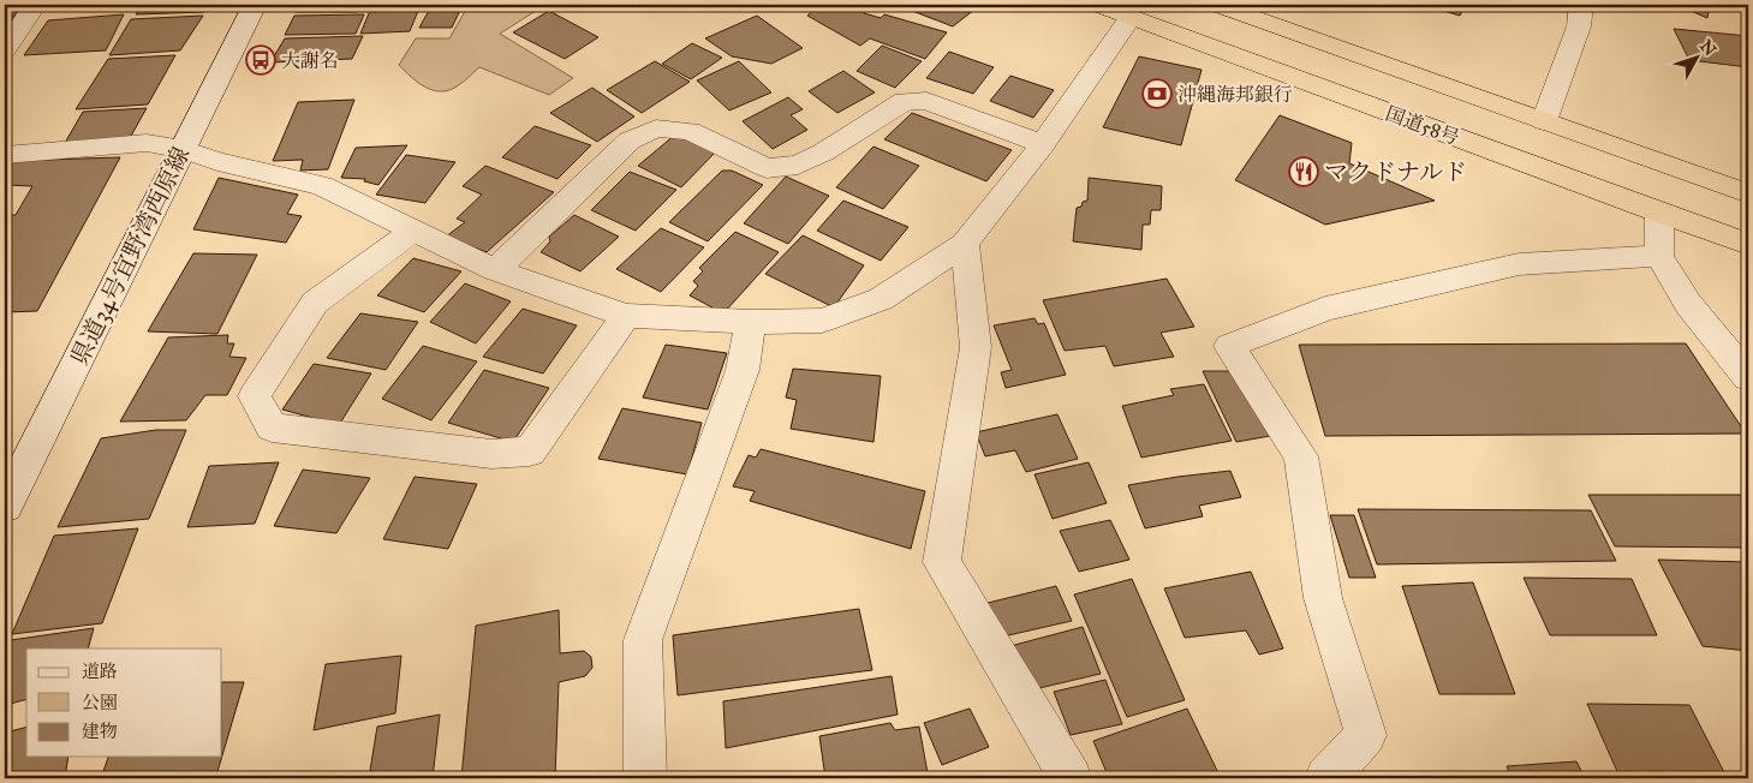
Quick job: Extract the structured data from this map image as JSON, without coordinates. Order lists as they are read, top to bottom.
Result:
{
  "streets": {
    "highway": ["国道58号"],
    "street": ["県道34号宜野湾西原線"]
  },
  "places": {
    "bus stop": ["大謝名"],
    "bank": ["沖縄海邦銀行"],
    "restaurant": ["マクドナルド"]
  },
  "legend": ["道路", "公園", "建物"],
  "north": "top right"
}
